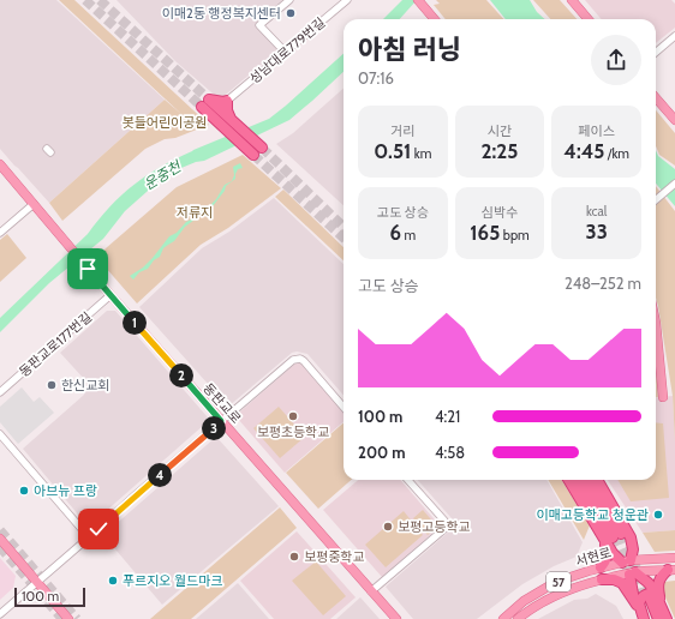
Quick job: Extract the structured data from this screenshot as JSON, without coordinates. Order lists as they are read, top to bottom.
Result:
{
  "streets": {
    "main road": ["동판교로", "서현로", "57"],
    "street": ["성남대로779번길", "동판교로177번길"]
  },
  "crossings": [
    ["동판교로177번길", "동판교로"]
  ],
  "water": ["운중천"],
  "parks": ["봇들어린이공원", "저류지"],
  "places": [
    "이매2동 행정복지센터",
    "한신교회",
    "보평초등학교",
    "아브뉴 프랑",
    "이매고등학교 청운관",
    "보평고등학교",
    "보평중학교",
    "푸르지오 월드마크"
  ],
  "scale_bar": "100 m",
  "page": {
    "heading": ["아침 러닝", "07:16"],
    "stats": [
      ["거리", "0.51 km"],
      ["시간", "2:25"],
      ["페이스", "4:45 /km"],
      ["고도 상승", "6 m"],
      ["심박수", "165 bpm"],
      ["kcal", "33"]
    ],
    "chart": ["고도 상승", "248–252 m"],
    "pins": [
      "1",
      "2",
      "3",
      "4"
    ],
    "list": [
      {
        "name": "100 m",
        "note": "4:21"
      },
      {
        "name": "200 m",
        "note": "4:58"
      }
    ],
    "scale": "100 m"
  }
}
